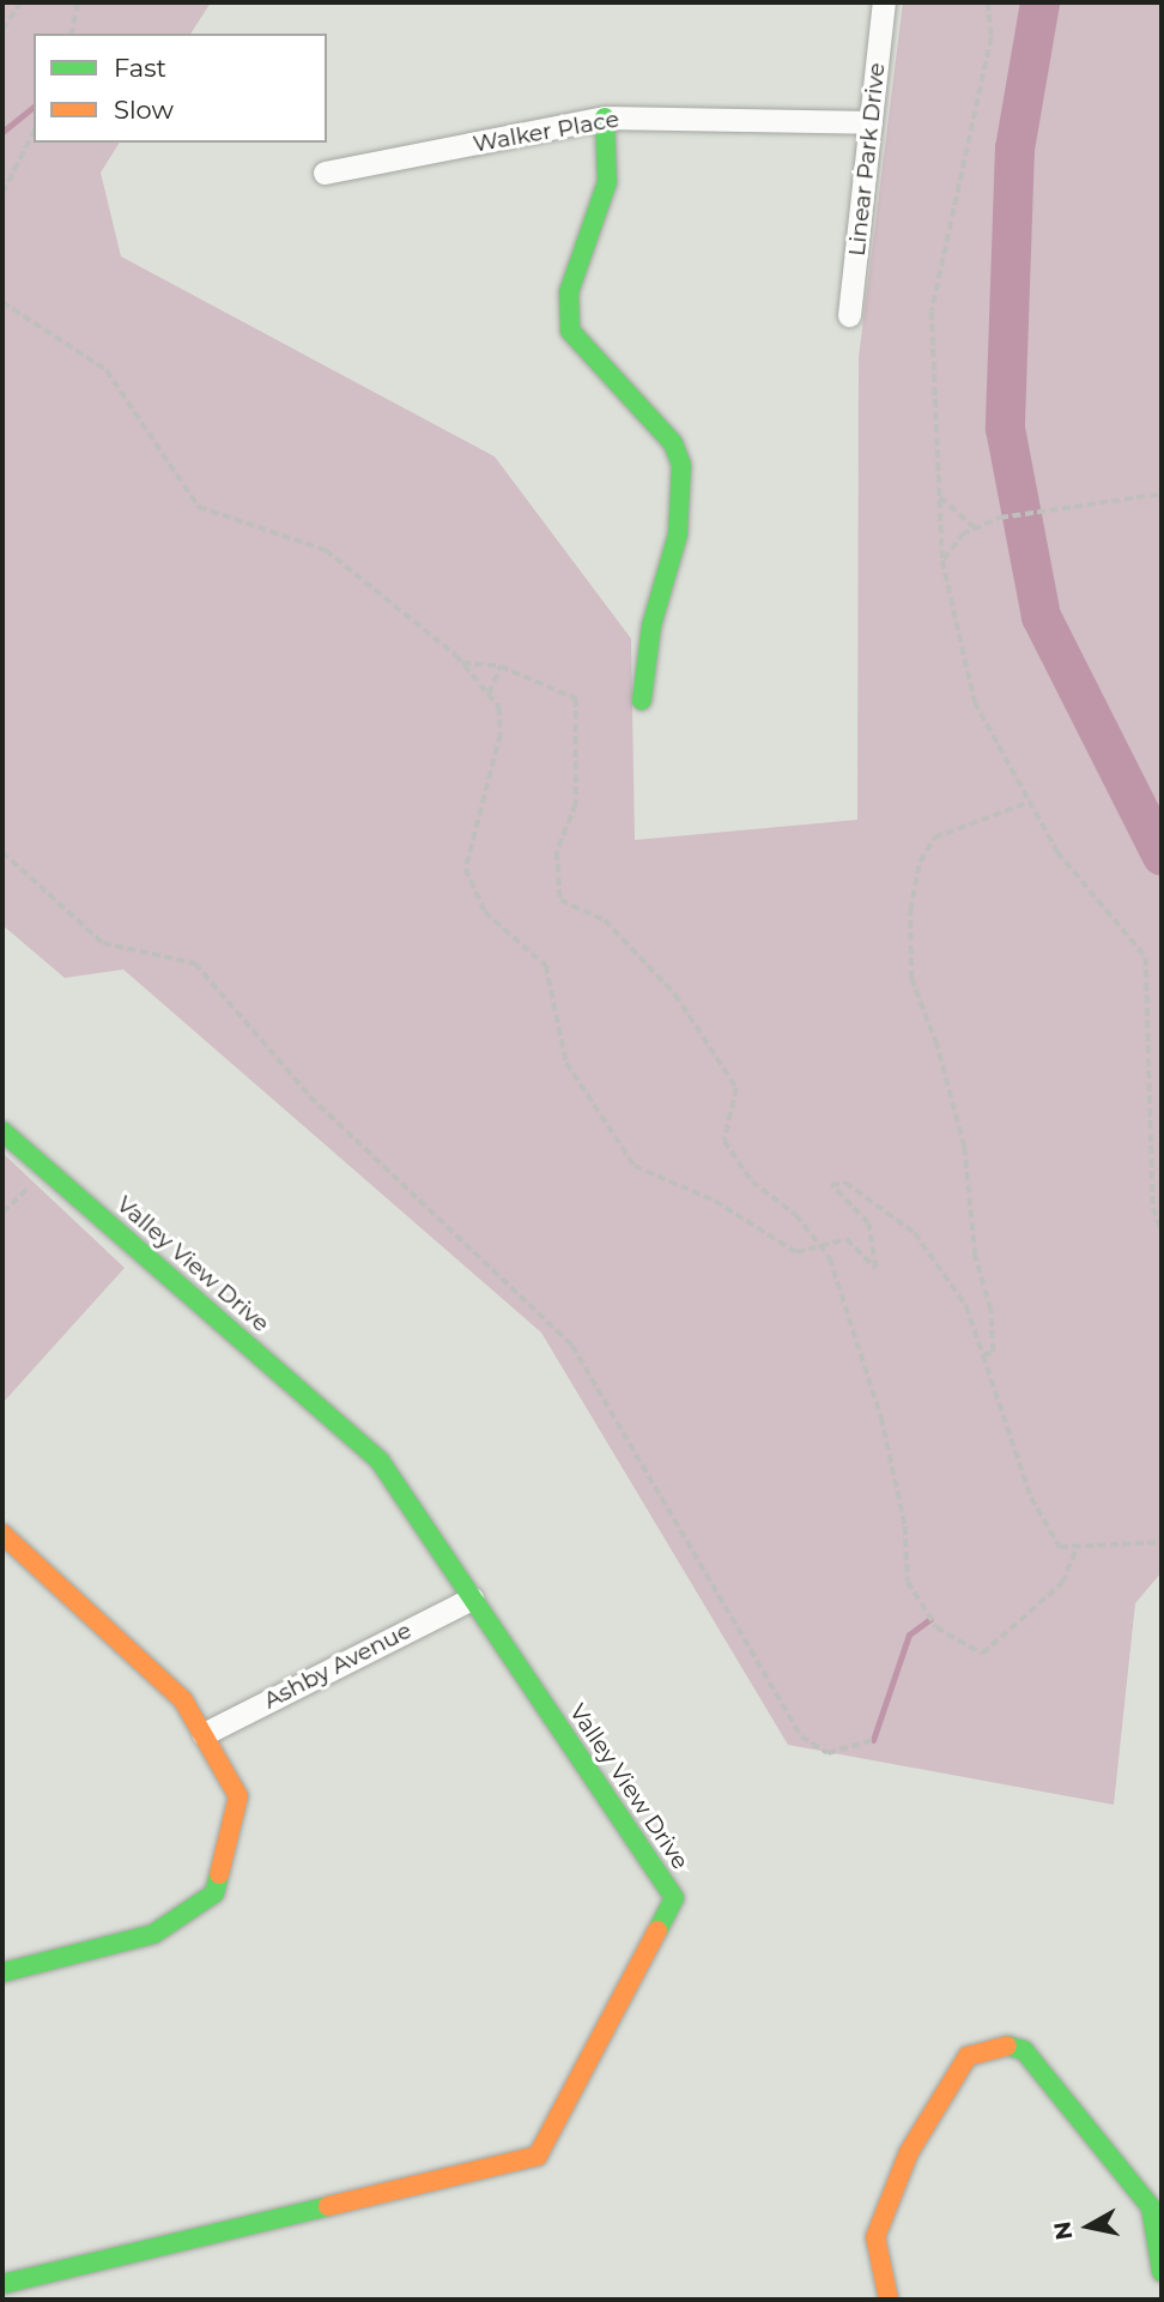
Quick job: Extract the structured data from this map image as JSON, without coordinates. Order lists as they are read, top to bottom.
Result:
{
  "streets": {
    "street": [
      "Walker Place",
      "Linear Park Drive",
      "Valley View Drive",
      "Ashby Avenue"
    ]
  },
  "crossings": [
    ["Walker Place", "Linear Park Drive"],
    ["Valley View Drive", "Ashby Avenue"]
  ],
  "legend": ["Fast", "Slow"],
  "north": "left"
}
